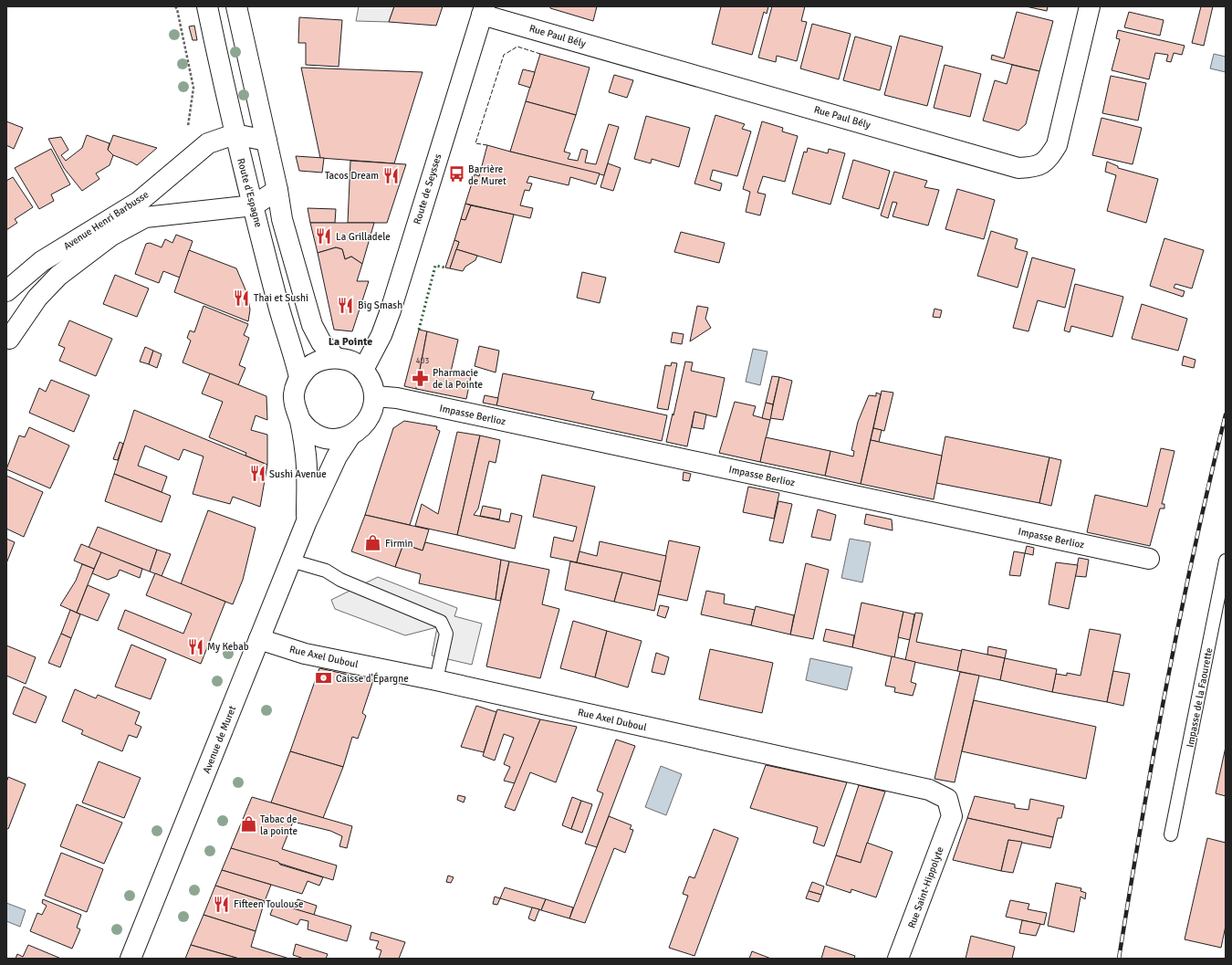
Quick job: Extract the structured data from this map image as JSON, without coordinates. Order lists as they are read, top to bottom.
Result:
{
  "streets": {
    "street": [
      "Rue Paul Bély",
      "Route de Seysses",
      "Route d'Espagne",
      "Avenue Henri Barbusse",
      "Impasse Berlioz",
      "Rue Axel Duboul",
      "Avenue de Muret",
      "Rue Saint-Hippolyte"
    ],
    "lane": ["Impasse de la Faourette"]
  },
  "crossings": [
    ["Rue Paul Bély", "Route de Seysses"],
    ["Route de Seysses", "Route d'Espagne"],
    ["Route de Seysses", "Impasse Berlioz"],
    ["Route de Seysses", "Avenue de Muret"],
    ["Route d'Espagne", "Avenue Henri Barbusse"],
    ["Route d'Espagne", "Impasse Berlioz"],
    ["Route d'Espagne", "Avenue de Muret"],
    ["Impasse Berlioz", "Avenue de Muret"],
    ["Rue Axel Duboul", "Avenue de Muret"],
    ["Rue Axel Duboul", "Rue Saint-Hippolyte"]
  ],
  "districts": ["La Pointe"],
  "places": {
    "bus stop": ["Barrière de Muret"],
    "restaurant": [
      "Tacos Dream",
      "La Grilladele",
      "Thai et Sushi",
      "Big Smash",
      "Sushi Avenue",
      "My Kebab",
      "Fifteen Toulouse"
    ],
    "pharmacy": ["Pharmacie de la Pointe"],
    "shop": ["Firmin", "Tabac de la pointe"],
    "bank": ["Caisse d'Épargne"]
  },
  "house_numbers": ["403"]
}
